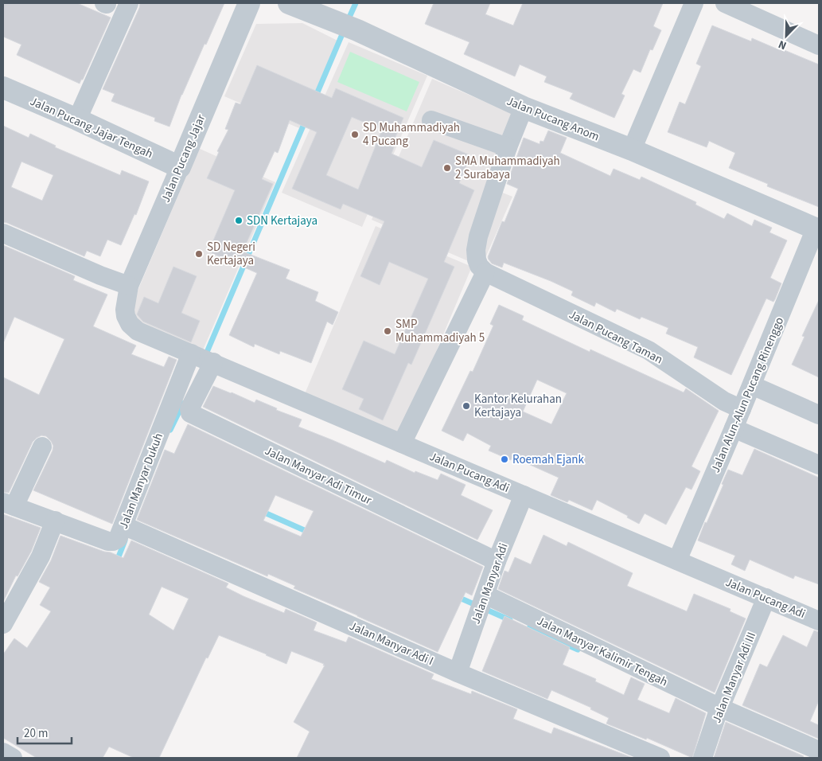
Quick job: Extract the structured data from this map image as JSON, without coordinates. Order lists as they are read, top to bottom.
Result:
{
  "streets": {
    "street": [
      "Jalan Pucang Anom",
      "Jalan Pucang Jajar Tengah",
      "Jalan Pucang Jajar",
      "Jalan Pucang Taman",
      "Jalan Alun-Alun Pucang Rinenggo",
      "Jalan Pucang Adi",
      "Jalan Manyar Adi Timur",
      "Jalan Manyar Dukuh",
      "Jalan Manyar Adi",
      "Jalan Manyar Adi I",
      "Jalan Manyar Kalimir Tengah",
      "Jalan Manyar Adi III"
    ]
  },
  "crossings": [
    ["Jalan Pucang Anom", "Jalan Alun-Alun Pucang Rinenggo"],
    ["Jalan Pucang Jajar Tengah", "Jalan Pucang Jajar"],
    ["Jalan Pucang Jajar", "Jalan Pucang Adi"],
    ["Jalan Pucang Taman", "Jalan Alun-Alun Pucang Rinenggo"],
    ["Jalan Alun-Alun Pucang Rinenggo", "Jalan Pucang Adi"],
    ["Jalan Pucang Adi", "Jalan Manyar Adi Timur"],
    ["Jalan Pucang Adi", "Jalan Manyar Dukuh"],
    ["Jalan Pucang Adi", "Jalan Manyar Adi"],
    ["Jalan Pucang Adi", "Jalan Manyar Adi III"],
    ["Jalan Manyar Adi Timur", "Jalan Manyar Dukuh"],
    ["Jalan Manyar Adi Timur", "Jalan Manyar Adi"],
    ["Jalan Manyar Dukuh", "Jalan Manyar Adi I"],
    ["Jalan Manyar Adi", "Jalan Manyar Adi I"],
    ["Jalan Manyar Adi", "Jalan Manyar Kalimir Tengah"],
    ["Jalan Manyar Kalimir Tengah", "Jalan Manyar Adi III"]
  ],
  "places": [
    "SD Muhammadiyah 4 Pucang",
    "SMA Muhammadiyah 2 Surabaya",
    "SDN Kertajaya",
    "SD Negeri Kertajaya",
    "SMP Muhammadiyah 5",
    "Kantor Kelurahan Kertajaya",
    "Roemah Ejank"
  ],
  "scale_bar": "20 m",
  "north": "bottom left"
}
